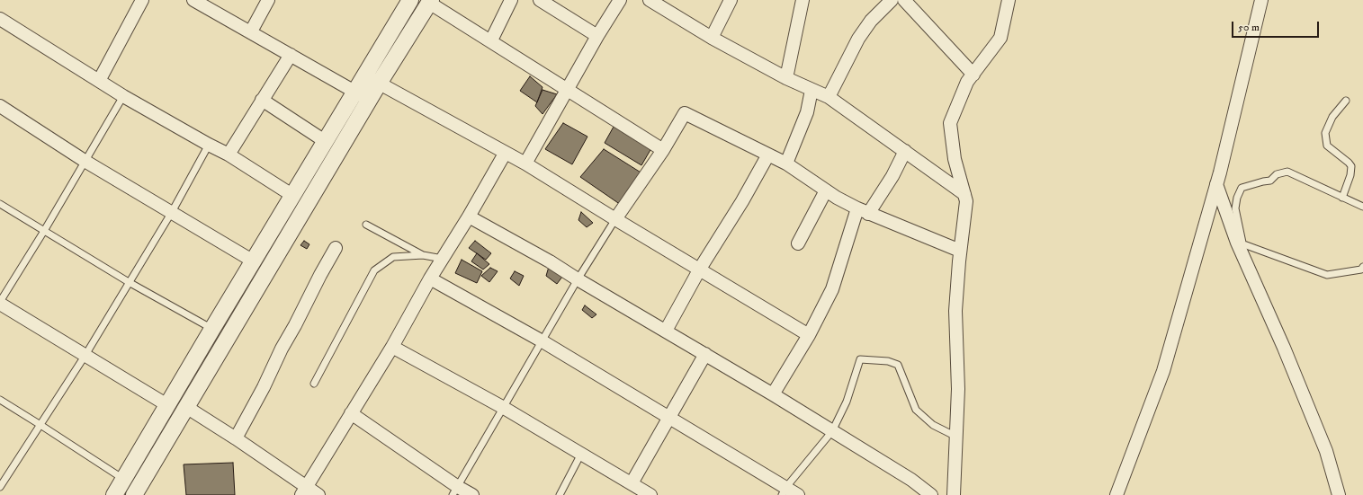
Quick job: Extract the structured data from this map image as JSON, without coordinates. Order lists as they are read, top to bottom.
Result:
{
  "scale_bar": "50 m"
}
